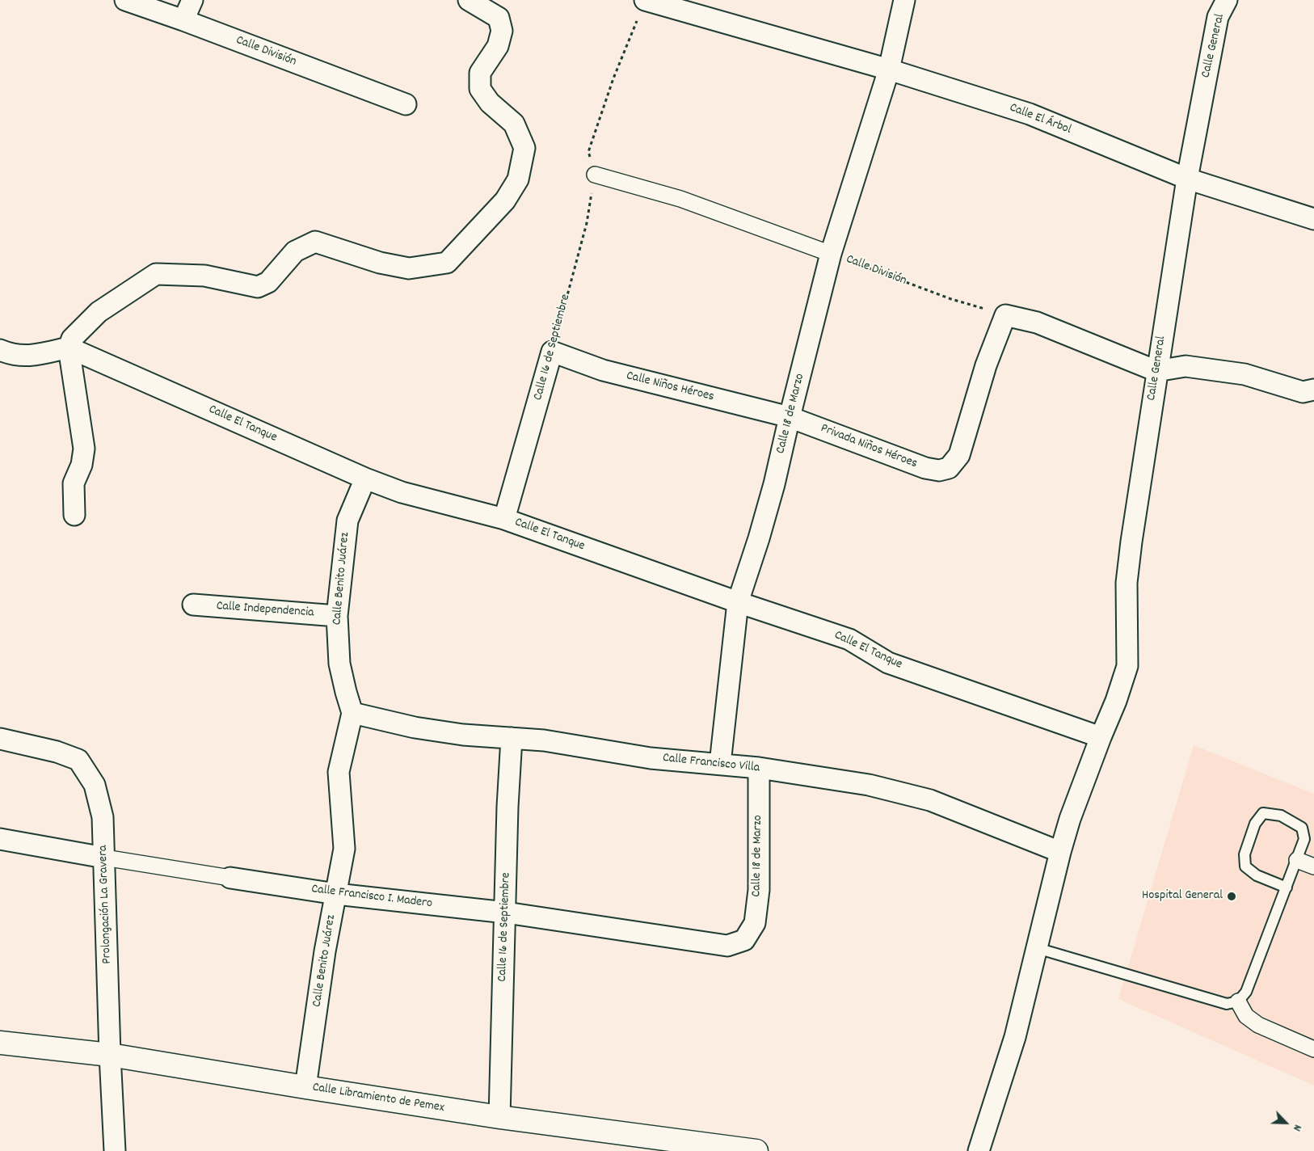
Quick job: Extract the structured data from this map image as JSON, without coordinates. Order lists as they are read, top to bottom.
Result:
{
  "streets": {
    "street": [
      "Calle General",
      "Calle División",
      "Calle El Árbol",
      "Calle 16 de Septiembre",
      "Calle Niños Héroes",
      "Calle 18 de Marzo",
      "Calle El Tanque",
      "Privada Niños Héroes",
      "Calle Benito Juárez",
      "Calle Independencia",
      "Calle Francisco Villa",
      "Calle Francisco I. Madero",
      "Prolongación La Gravera",
      "Calle Libramiento de Pemex"
    ]
  },
  "crossings": [
    ["Calle General", "Calle El Árbol"],
    ["Calle General", "Calle El Tanque"],
    ["Calle General", "Calle Francisco Villa"],
    ["Calle División", "Calle 16 de Septiembre"],
    ["Calle División", "Calle 18 de Marzo"],
    ["Calle División", "Privada Niños Héroes"],
    ["Calle El Árbol", "Calle 18 de Marzo"],
    ["Calle 16 de Septiembre", "Calle Niños Héroes"],
    ["Calle 16 de Septiembre", "Calle El Tanque"],
    ["Calle 16 de Septiembre", "Calle Francisco Villa"],
    ["Calle 16 de Septiembre", "Calle Francisco I. Madero"],
    ["Calle 16 de Septiembre", "Calle Libramiento de Pemex"],
    ["Calle Niños Héroes", "Calle 18 de Marzo"],
    ["Calle Niños Héroes", "Privada Niños Héroes"],
    ["Calle 18 de Marzo", "Calle El Tanque"],
    ["Calle 18 de Marzo", "Privada Niños Héroes"],
    ["Calle 18 de Marzo", "Calle Francisco Villa"],
    ["Calle 18 de Marzo", "Calle Francisco I. Madero"],
    ["Calle El Tanque", "Calle Benito Juárez"],
    ["Calle Benito Juárez", "Calle Independencia"],
    ["Calle Benito Juárez", "Calle Francisco Villa"],
    ["Calle Benito Juárez", "Calle Francisco I. Madero"],
    ["Calle Benito Juárez", "Calle Libramiento de Pemex"],
    ["Calle Francisco I. Madero", "Prolongación La Gravera"],
    ["Prolongación La Gravera", "Calle Libramiento de Pemex"]
  ],
  "places": ["Hospital General"],
  "north": "bottom right"
}
